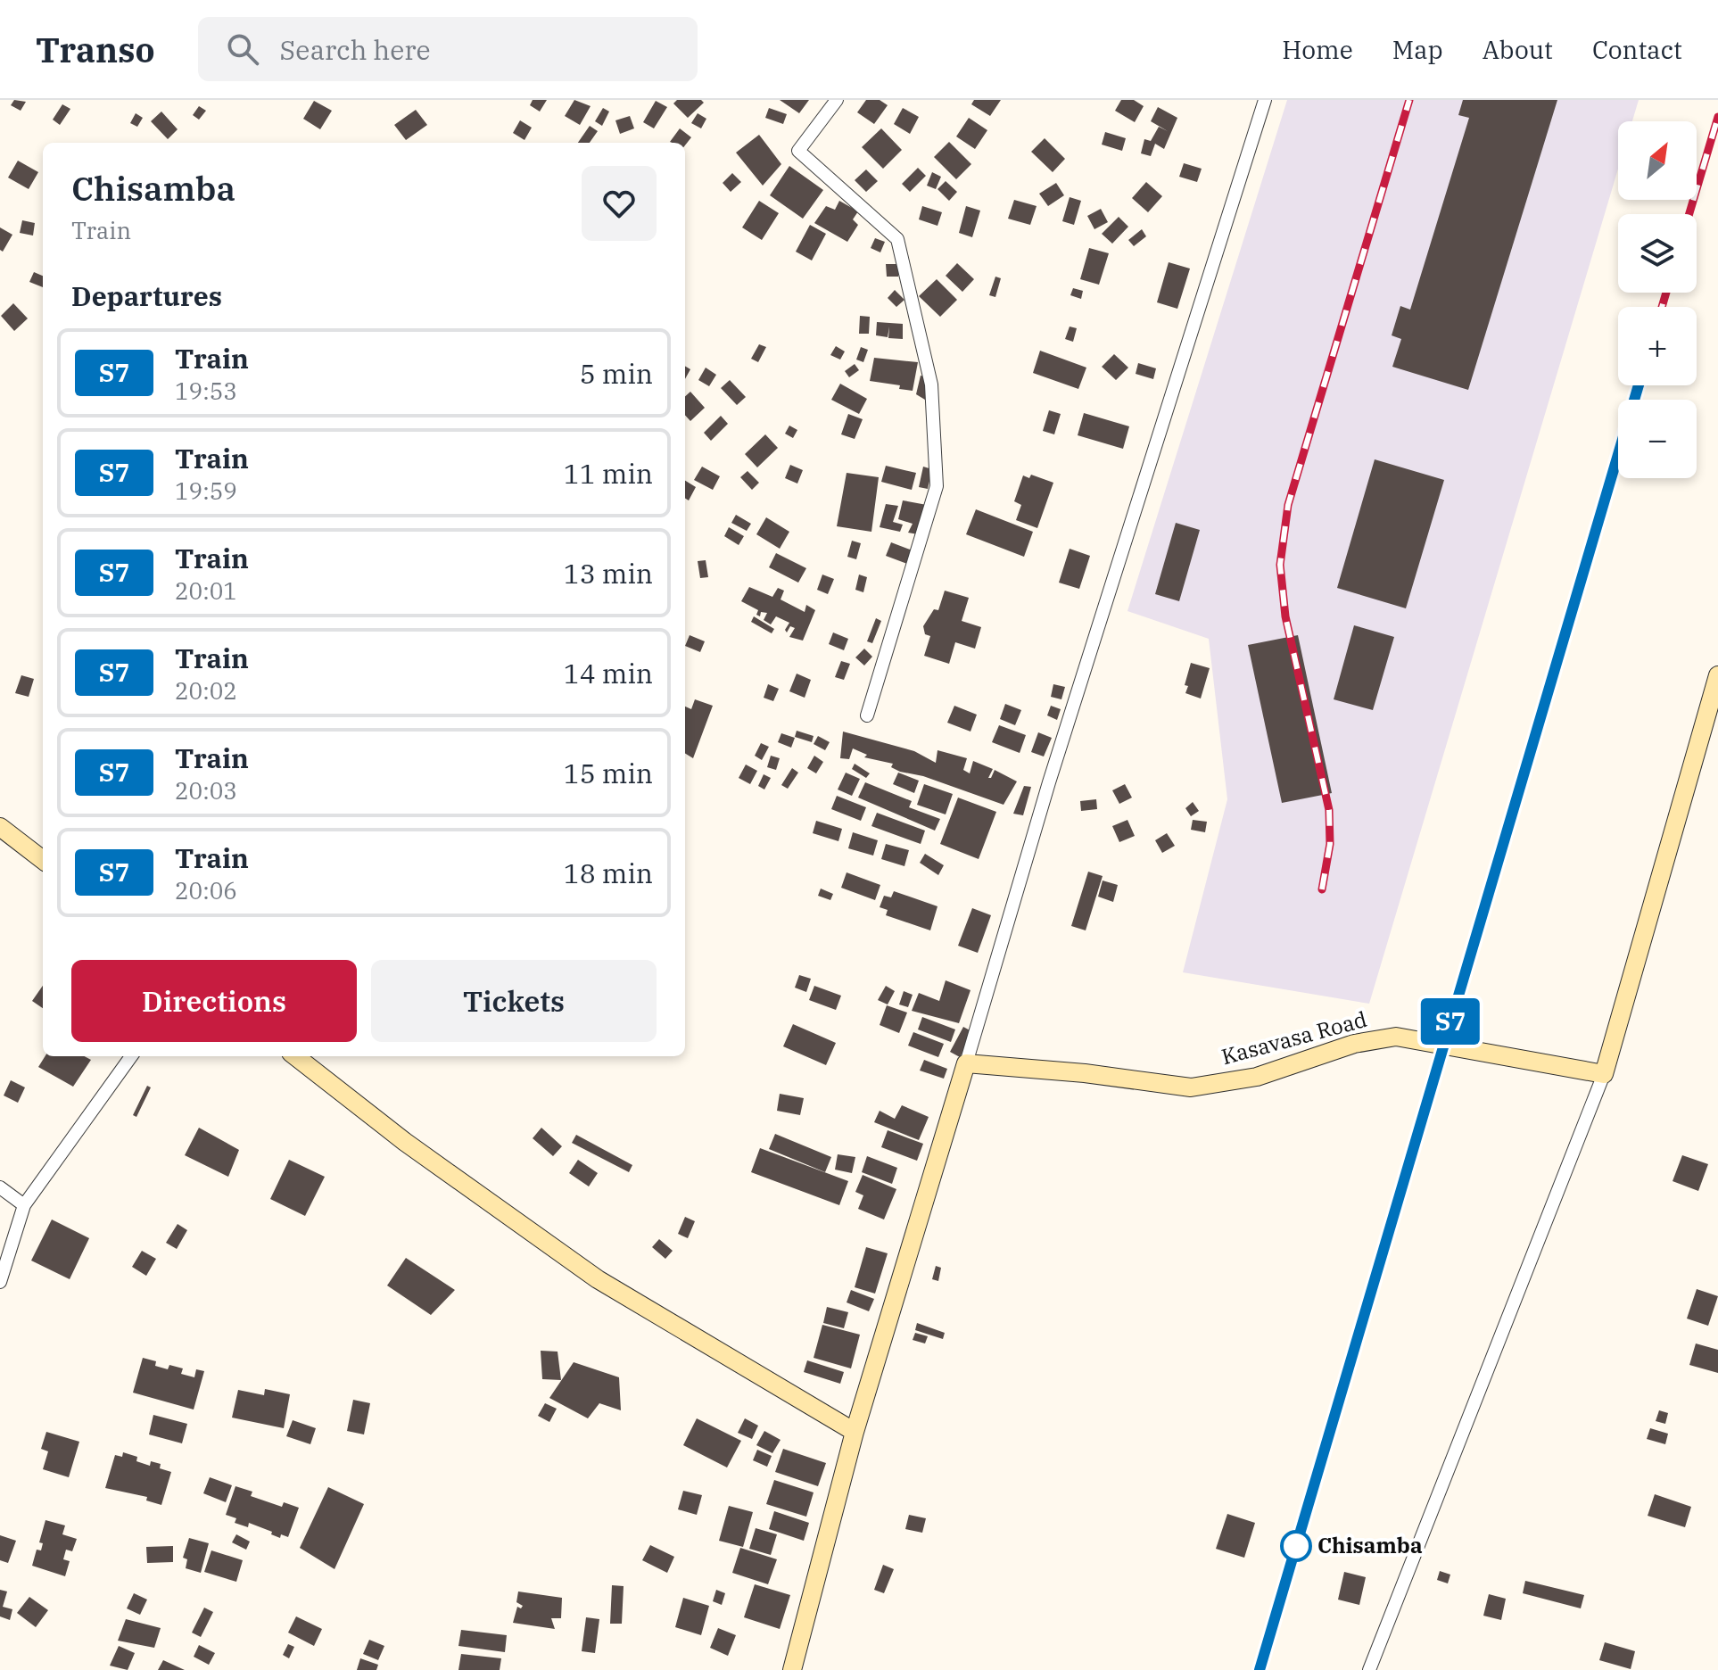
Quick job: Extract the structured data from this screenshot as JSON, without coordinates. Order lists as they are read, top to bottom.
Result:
{
  "streets": {
    "street": ["Kasavasa Road"]
  },
  "places": ["Chisamba"],
  "north": "top right",
  "page": {
    "header": "Transo",
    "search": "Search here",
    "nav": [
      "Home",
      "Map",
      "About",
      "Contact"
    ],
    "on_map": "S7",
    "map_buttons": ["+", "−"],
    "heading": [
      ["Chisamba", "Train"],
      "Departures"
    ],
    "list": [
      {
        "mark": "S7",
        "name": "Train",
        "note": "19:53",
        "value": "5 min"
      },
      {
        "mark": "S7",
        "name": "Train",
        "note": "19:59",
        "value": "11 min"
      },
      {
        "mark": "S7",
        "name": "Train",
        "note": "20:01",
        "value": "13 min"
      },
      {
        "mark": "S7",
        "name": "Train",
        "note": "20:02",
        "value": "14 min"
      },
      {
        "mark": "S7",
        "name": "Train",
        "note": "20:03",
        "value": "15 min"
      },
      {
        "mark": "S7",
        "name": "Train",
        "note": "20:06",
        "value": "18 min"
      }
    ],
    "buttons": ["Directions", "Tickets"]
  }
}
